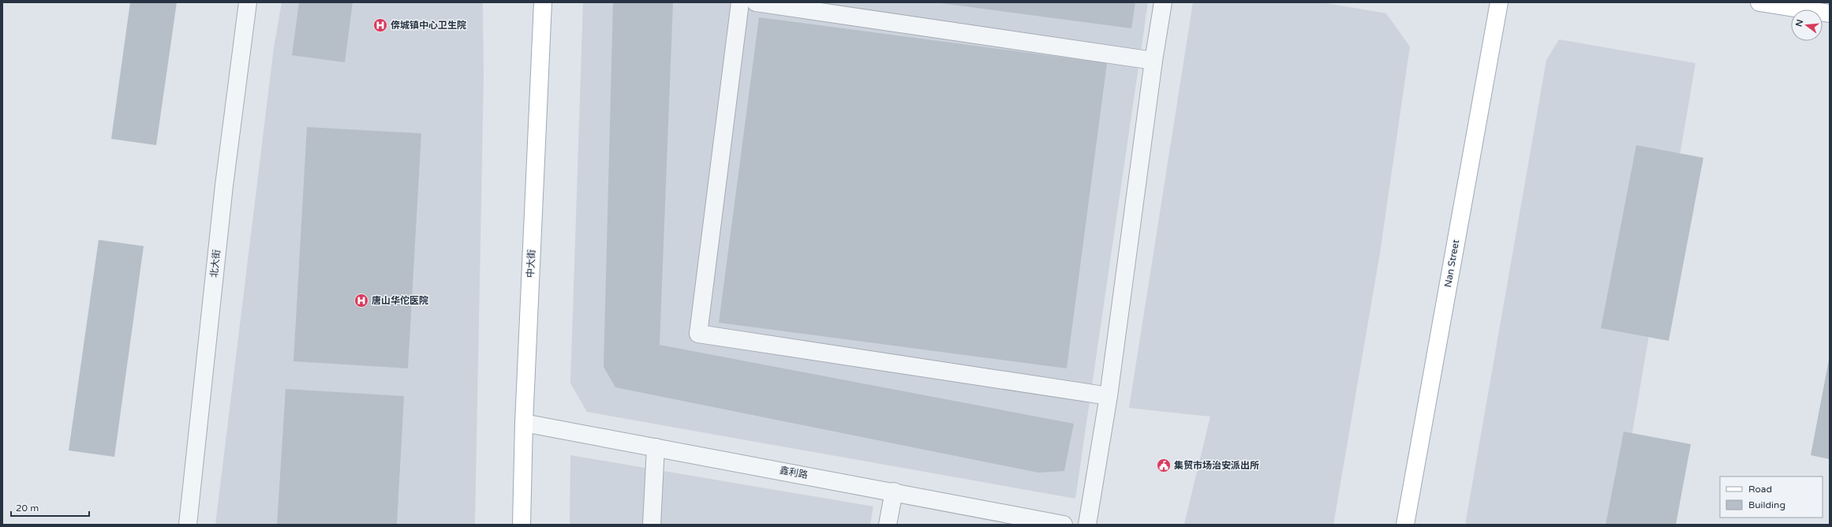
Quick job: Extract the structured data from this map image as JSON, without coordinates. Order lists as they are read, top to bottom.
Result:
{
  "streets": {
    "main road": ["中大街", "Nan Street"],
    "street": ["北大街", "鑫利路"]
  },
  "crossings": [
    ["中大街", "鑫利路"]
  ],
  "places": {
    "hospital": ["倴城镇中心卫生院", "唐山华佗医院"],
    "public building": ["集贸市场治安派出所"]
  },
  "legend": ["Road", "Building"],
  "scale_bar": "20 m",
  "north": "left"
}
